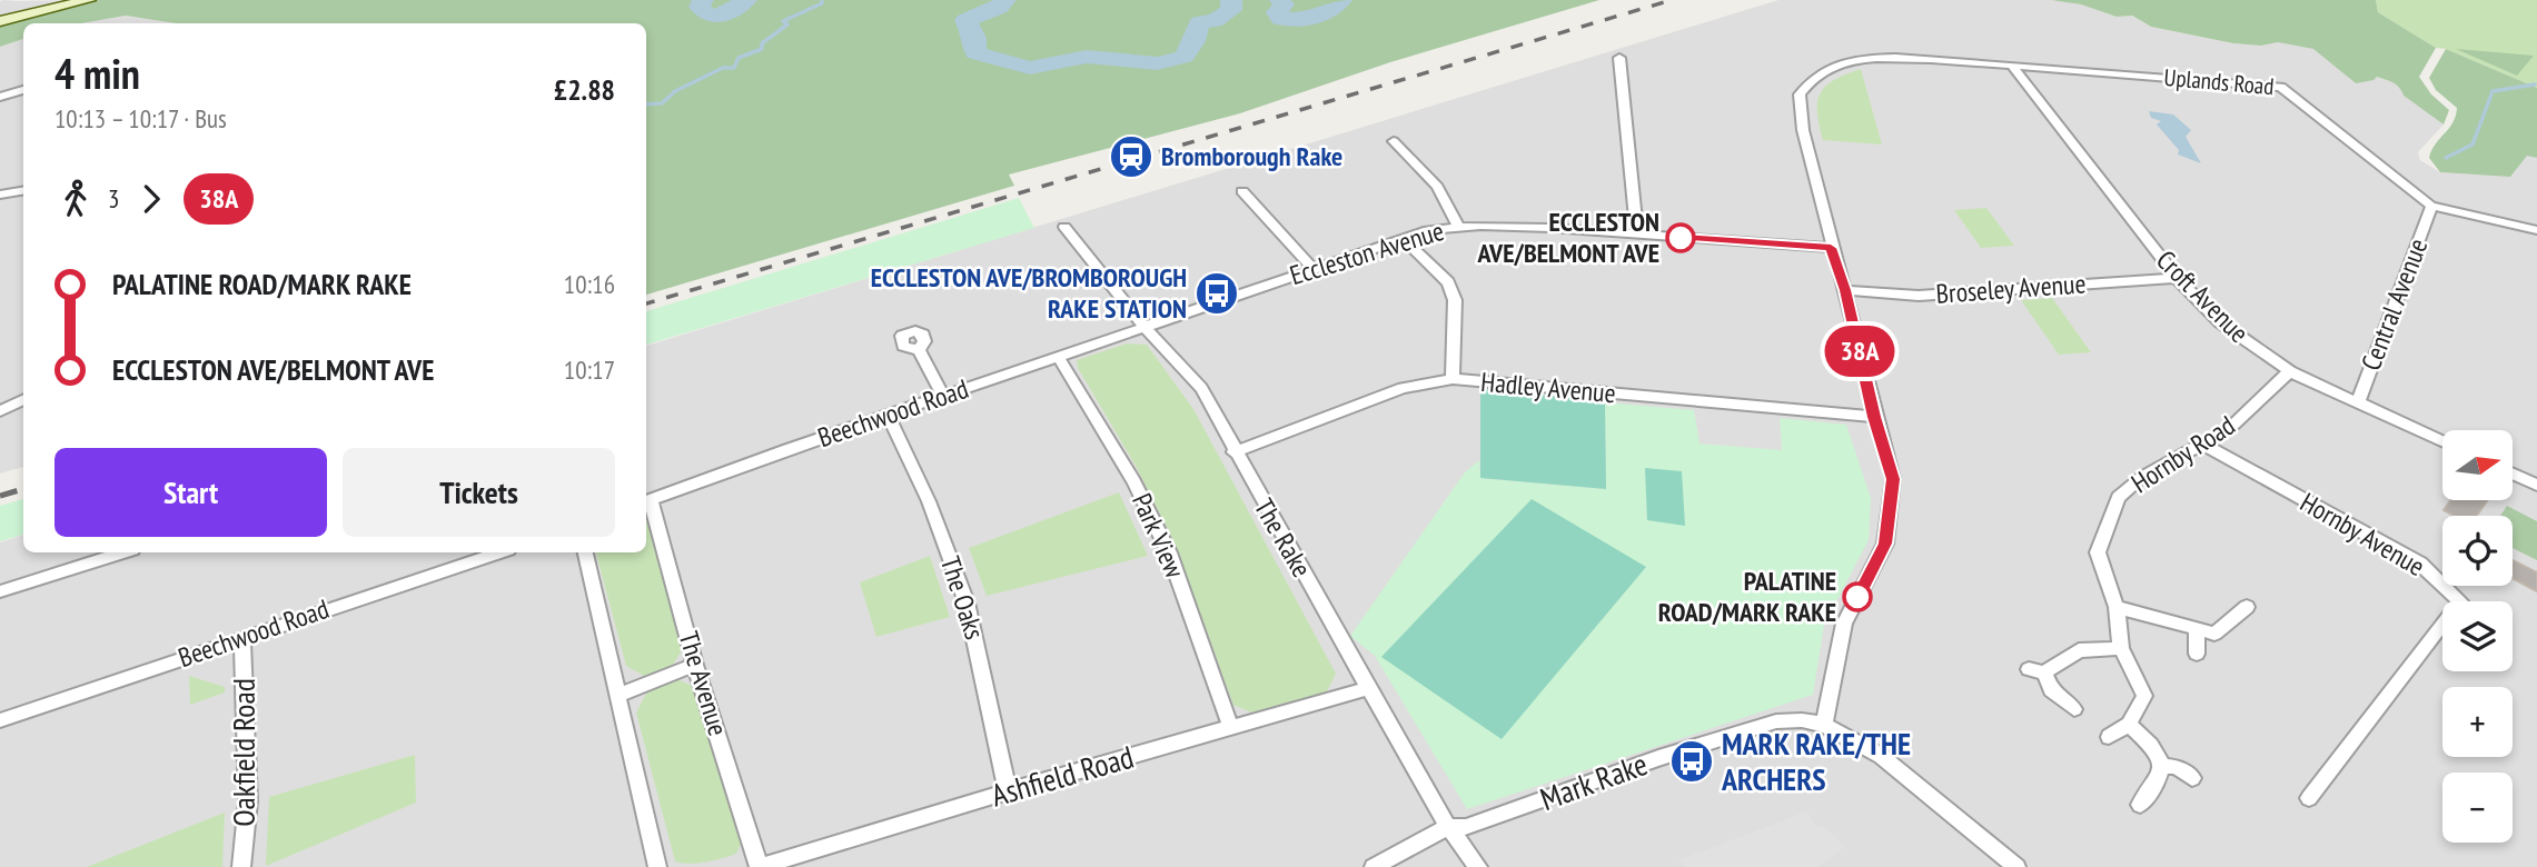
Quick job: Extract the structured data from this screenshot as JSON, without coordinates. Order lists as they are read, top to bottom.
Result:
{
  "streets": {
    "street": [
      "Uplands Road",
      "Eccleston Avenue",
      "Broseley Avenue",
      "Croft Avenue",
      "Central Avenue",
      "Hadley Avenue",
      "Beechwood Road",
      "Hornby Road",
      "Hornby Avenue",
      "Park View",
      "The Rake",
      "The Oaks",
      "The Avenue",
      "Oakfield Road",
      "Ashfield Road",
      "Mark Rake"
    ]
  },
  "crossings": [
    ["Uplands Road", "Eccleston Avenue"],
    ["Uplands Road", "Broseley Avenue"],
    ["Uplands Road", "Croft Avenue"],
    ["Uplands Road", "Central Avenue"],
    ["Uplands Road", "Hadley Avenue"],
    ["Uplands Road", "Mark Rake"],
    ["Eccleston Avenue", "Beechwood Road"],
    ["Eccleston Avenue", "The Rake"],
    ["Broseley Avenue", "Croft Avenue"],
    ["Croft Avenue", "Central Avenue"],
    ["Croft Avenue", "Hornby Road"],
    ["Hadley Avenue", "The Rake"],
    ["Beechwood Road", "Park View"],
    ["Beechwood Road", "The Rake"],
    ["Beechwood Road", "The Oaks"],
    ["Beechwood Road", "The Avenue"],
    ["Beechwood Road", "Oakfield Road"],
    ["Hornby Road", "Hornby Avenue"],
    ["Park View", "Ashfield Road"],
    ["The Rake", "Ashfield Road"],
    ["The Rake", "Mark Rake"],
    ["The Oaks", "Ashfield Road"],
    ["The Avenue", "Ashfield Road"]
  ],
  "places": {
    "station": ["Bromborough Rake"],
    "other": ["ECCLESTON AVE/BELMONT AVE", "PALATINE ROAD/MARK RAKE"],
    "bus stop": ["ECCLESTON AVE/BROMBOROUGH RAKE STATION", "MARK RAKE/THE ARCHERS"]
  },
  "lines": ["bus line 38A"],
  "north": "right",
  "page": {
    "on_map": "38A",
    "heading": ["4 min", "10:13 – 10:17 · Bus", "£2.88"],
    "legs": ["3", "38A"],
    "list": [
      {
        "name": "PALATINE ROAD/MARK RAKE",
        "value": "10:16"
      },
      {
        "name": "ECCLESTON AVE/BELMONT AVE",
        "value": "10:17"
      }
    ],
    "map_buttons": ["+", "−"],
    "buttons": ["Start", "Tickets"]
  }
}
